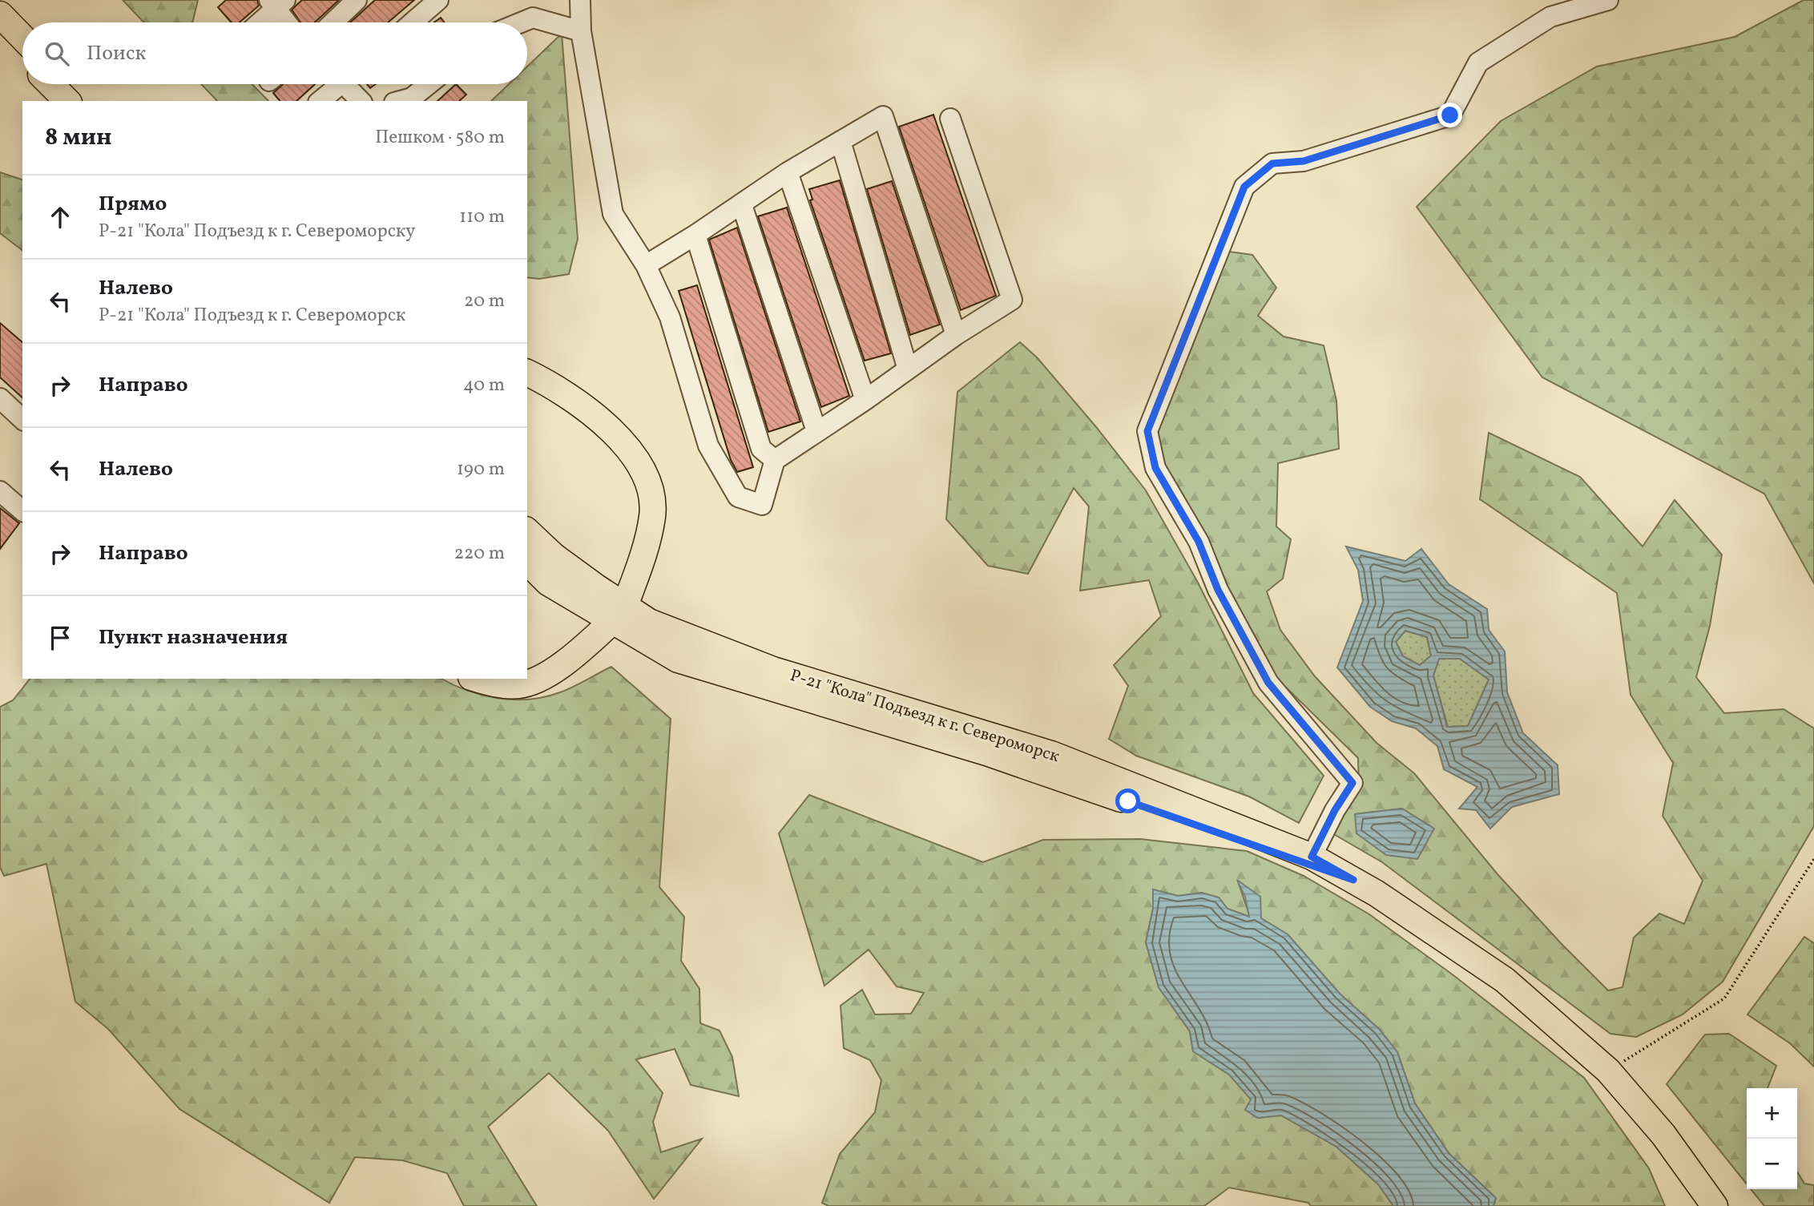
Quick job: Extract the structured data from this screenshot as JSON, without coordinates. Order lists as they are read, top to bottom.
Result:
{
  "streets": {
    "main road": ["Р-21 \"Кола\" Подъезд к г. Североморск"]
  },
  "page": {
    "search": "Поиск",
    "heading": ["8 мин", "Пешком · 580 m"],
    "list": [
      ["Прямо", "Р-21 \"Кола\" Подъезд к г. Североморску", "110 m"],
      ["Налево", "Р-21 \"Кола\" Подъезд к г. Североморск", "20 m"],
      ["Направо", "40 m"],
      ["Налево", "190 m"],
      ["Направо", "220 m"],
      "Пункт назначения"
    ],
    "map_buttons": ["+", "−"]
  }
}
